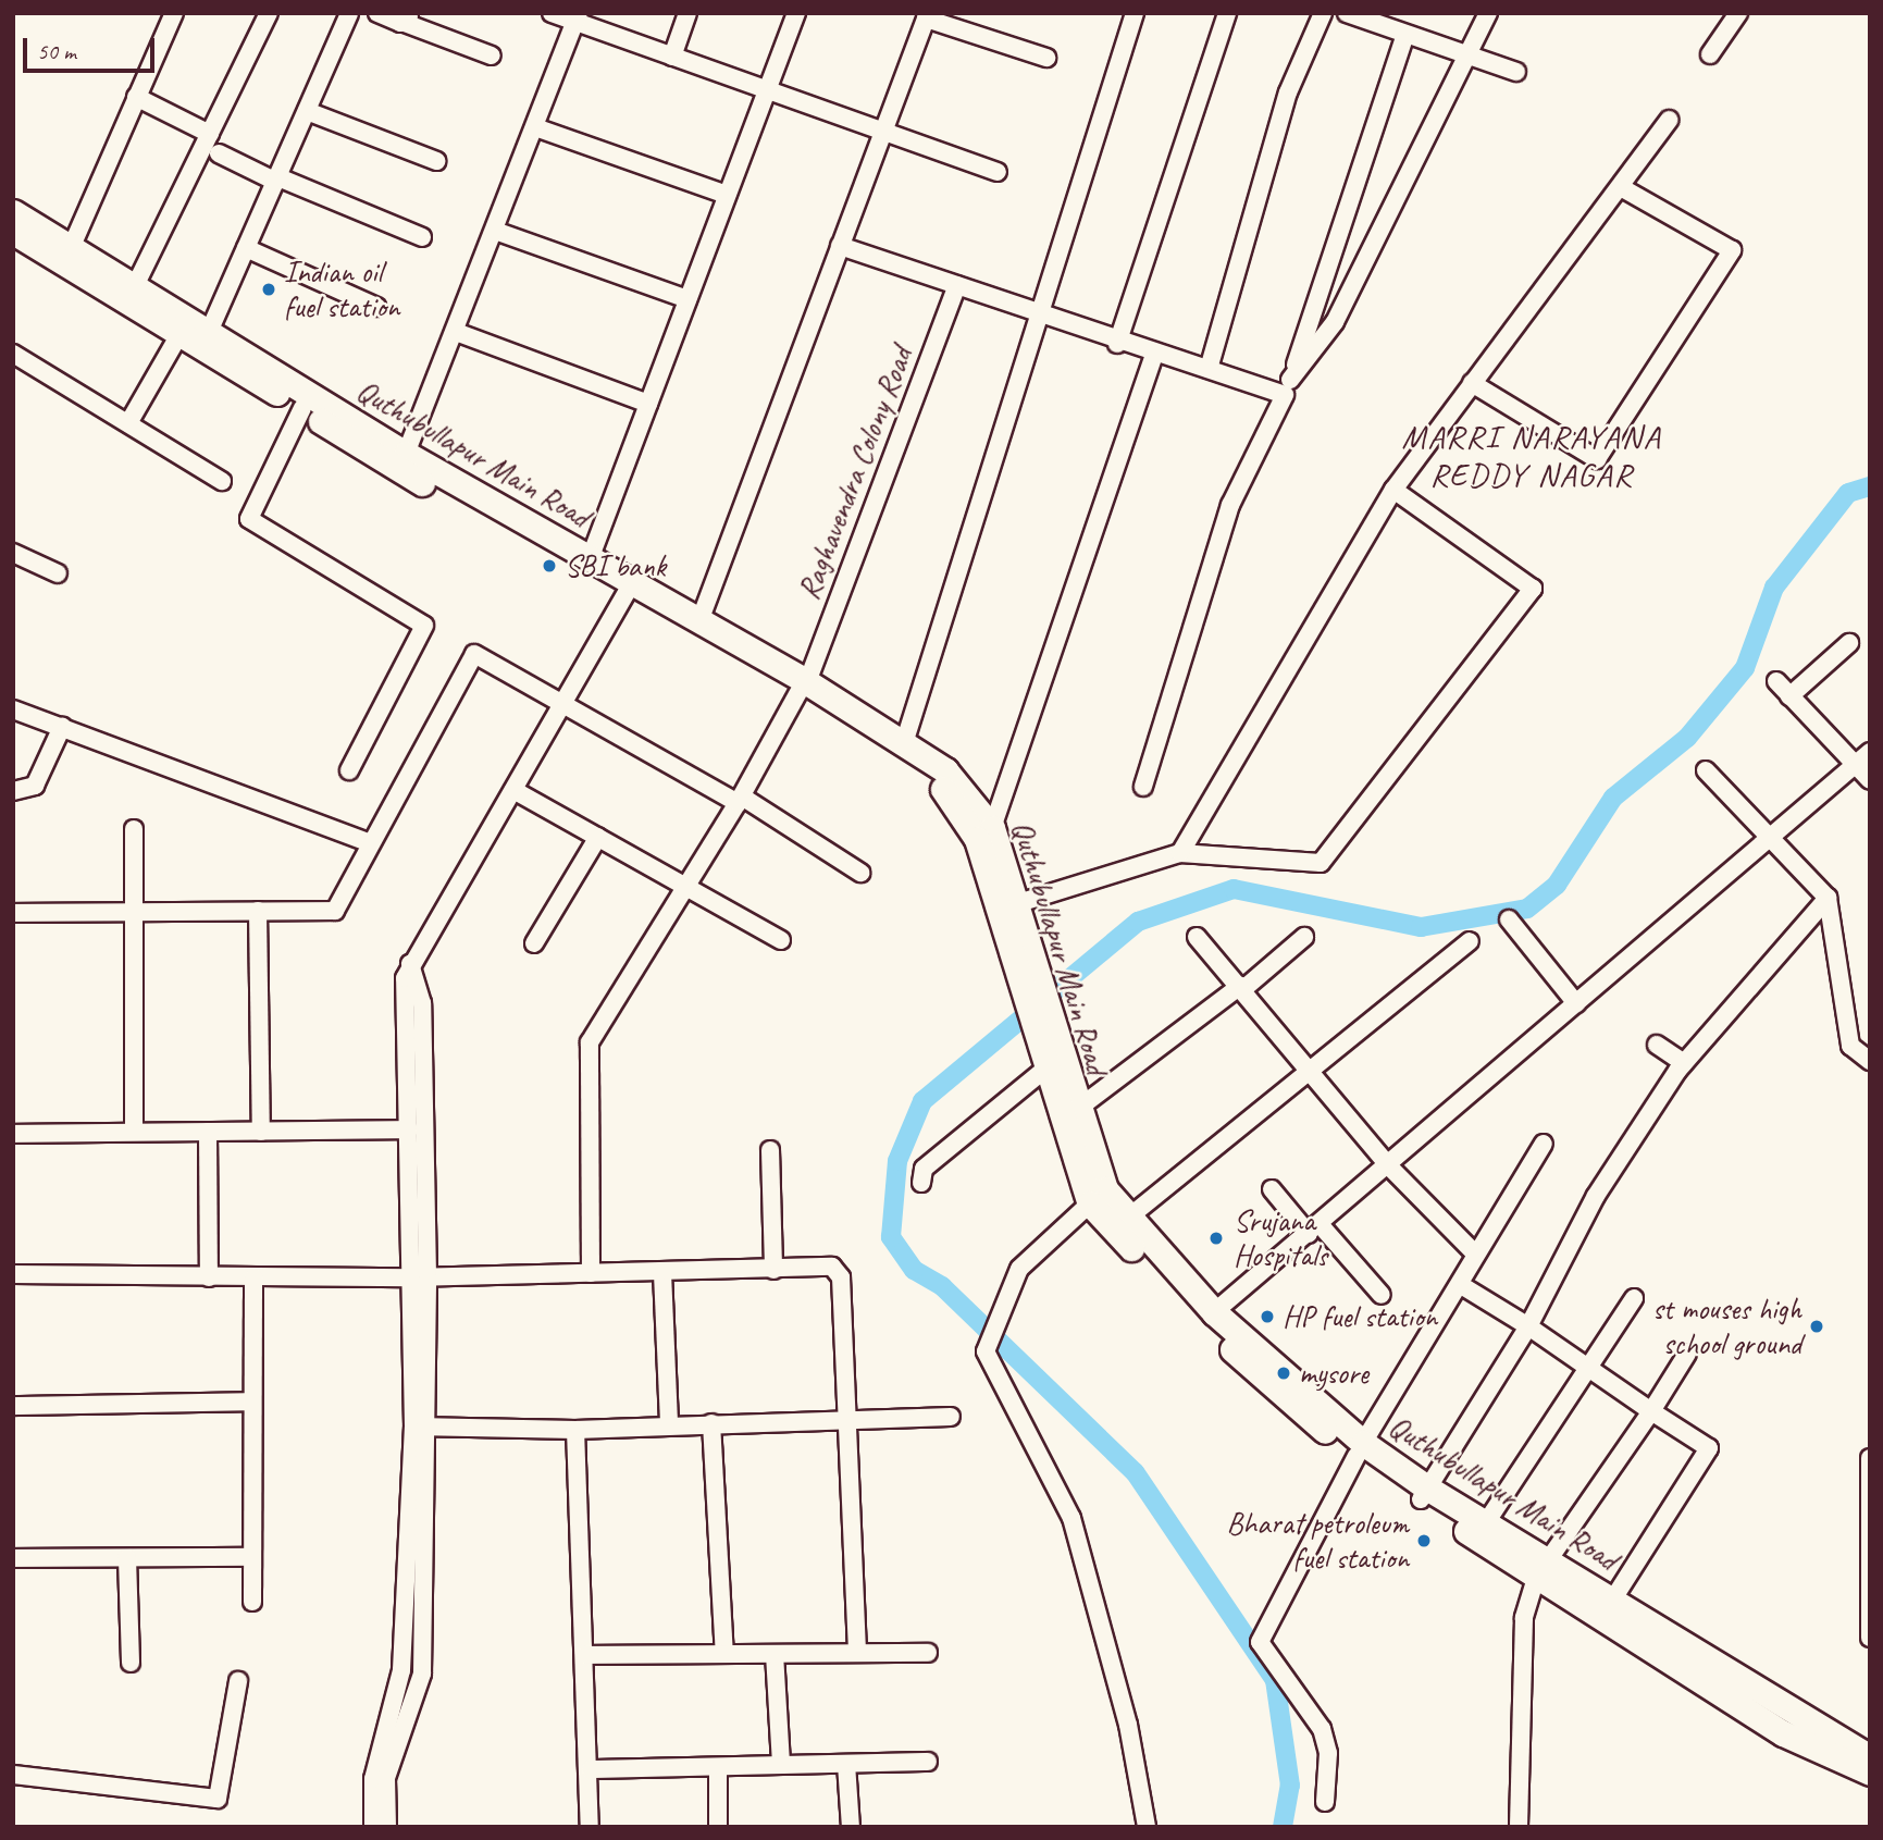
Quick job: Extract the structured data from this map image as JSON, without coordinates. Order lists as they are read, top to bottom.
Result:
{
  "streets": {
    "main road": ["Quthubullapur Main Road"],
    "street": ["Raghavendra Colony Road"]
  },
  "crossings": [
    ["Quthubullapur Main Road", "Raghavendra Colony Road"]
  ],
  "districts": ["MARRI NARAYANA REDDY NAGAR"],
  "places": [
    "Indian oil fuel station",
    "SBI bank",
    "Srujana Hospitals",
    "HP fuel station",
    "st mouses high school ground",
    "mysore",
    "Bharat petroleum fuel station"
  ],
  "scale_bar": "50 m"
}
